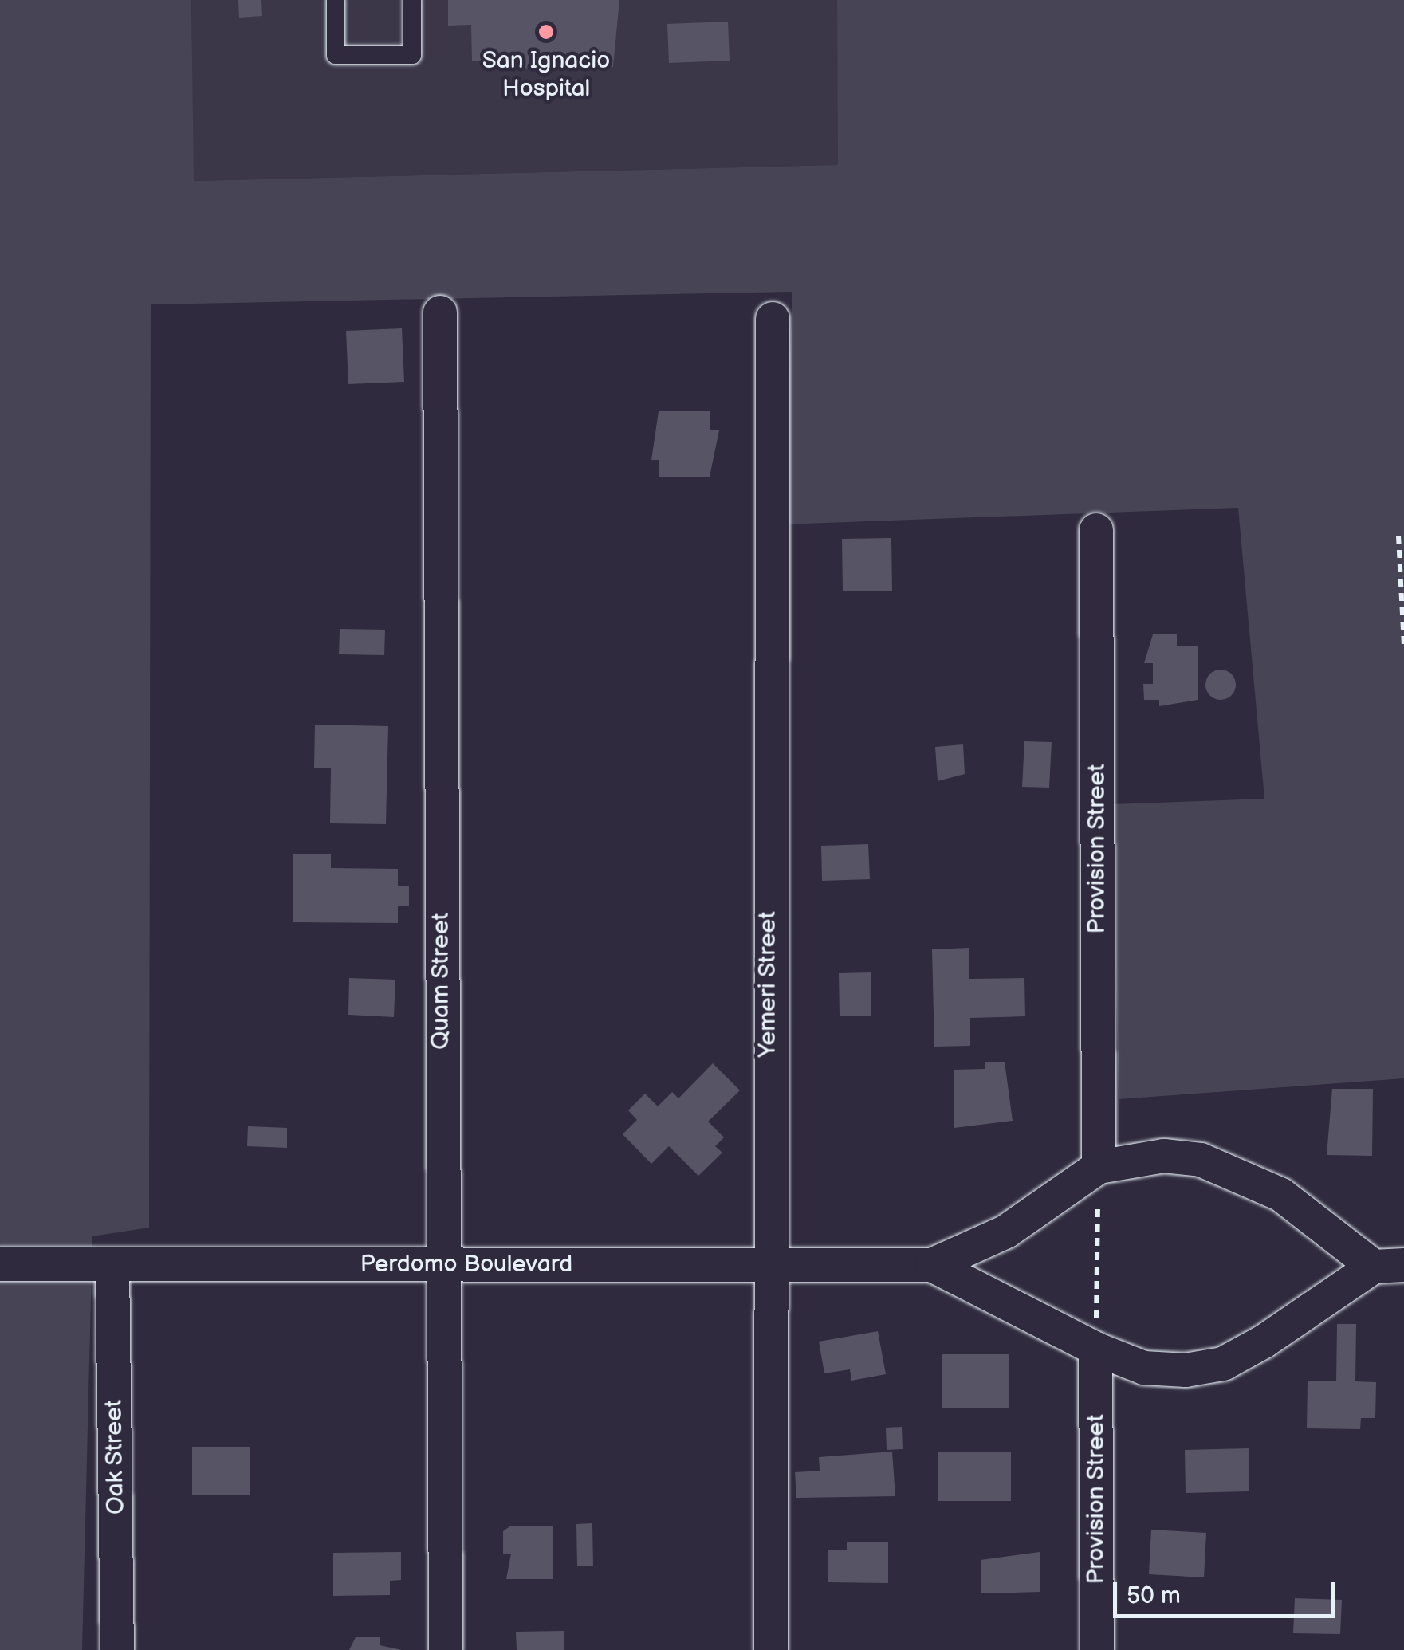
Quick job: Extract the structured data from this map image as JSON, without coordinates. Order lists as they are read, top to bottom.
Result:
{
  "streets": {
    "street": [
      "Provision Street",
      "Quam Street",
      "Yemeri Street",
      "Perdomo Boulevard",
      "Oak Street"
    ]
  },
  "crossings": [
    ["Provision Street", "Perdomo Boulevard"],
    ["Quam Street", "Perdomo Boulevard"],
    ["Yemeri Street", "Perdomo Boulevard"],
    ["Perdomo Boulevard", "Oak Street"]
  ],
  "places": ["San Ignacio Hospital"],
  "scale_bar": "50 m"
}
